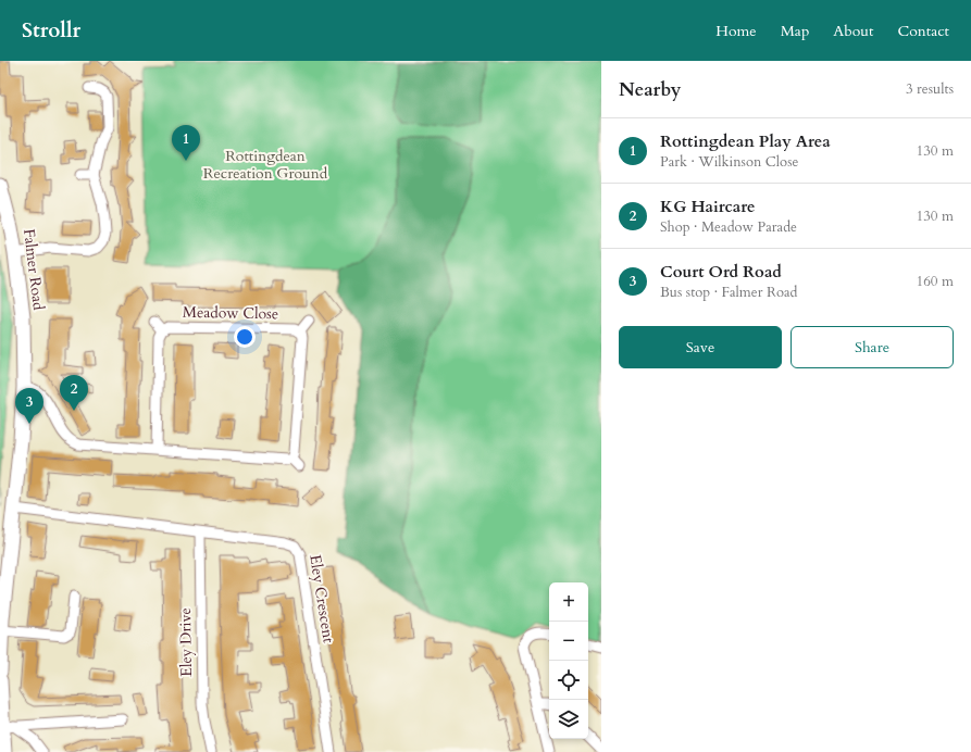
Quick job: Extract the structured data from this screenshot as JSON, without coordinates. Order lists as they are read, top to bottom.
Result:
{
  "streets": {
    "main road": ["Falmer Road"],
    "street": ["Meadow Close", "Eley Crescent", "Eley Drive"]
  },
  "crossings": [
    ["Eley Crescent", "Eley Drive"]
  ],
  "parks": ["Rottingdean Recreation Ground"],
  "page": {
    "header": "Strollr",
    "nav": [
      "Home",
      "Map",
      "About",
      "Contact"
    ],
    "heading": ["Nearby", "3 results"],
    "list": [
      {
        "mark": "1",
        "name": "Rottingdean Play Area",
        "note": "Park · Wilkinson Close",
        "value": "130 m"
      },
      {
        "mark": "2",
        "name": "KG Haircare",
        "note": "Shop · Meadow Parade",
        "value": "130 m"
      },
      {
        "mark": "3",
        "name": "Court Ord Road",
        "note": "Bus stop · Falmer Road",
        "value": "160 m"
      }
    ],
    "pins": ["1", "2", "3"],
    "buttons": ["Save", "Share"],
    "map_buttons": ["+", "−"]
  }
}
